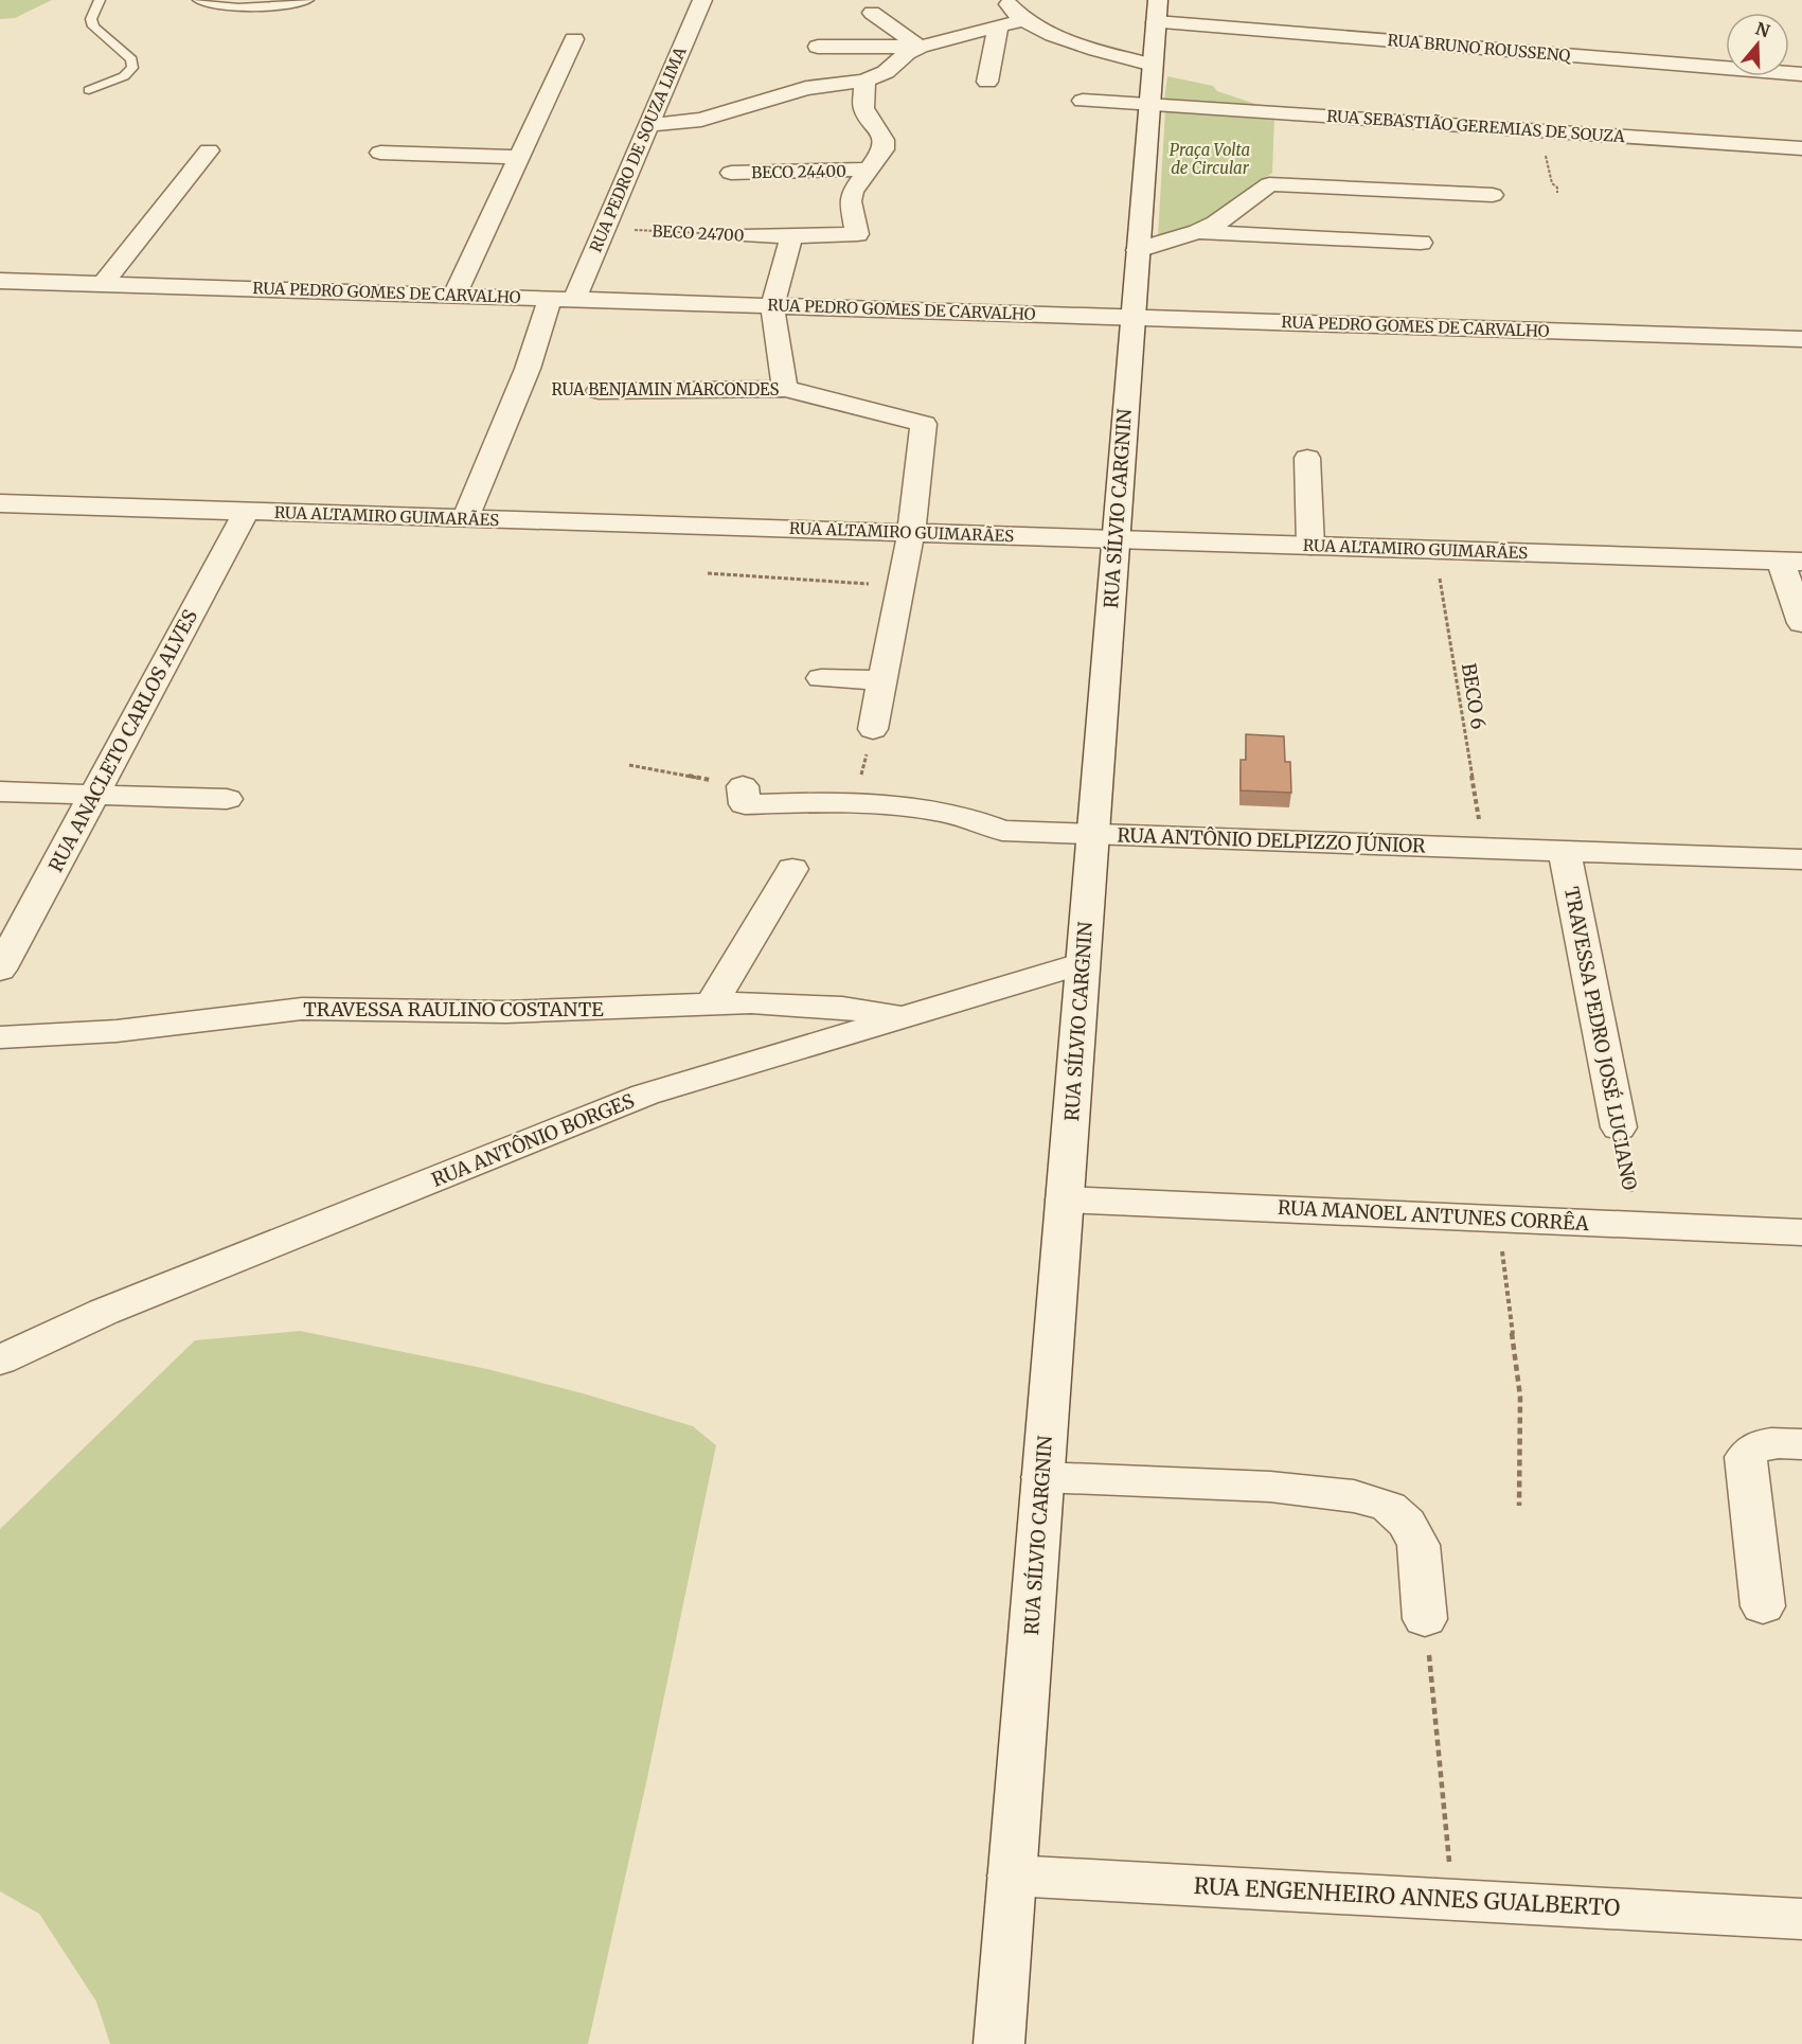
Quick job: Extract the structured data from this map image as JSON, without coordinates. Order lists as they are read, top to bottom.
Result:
{
  "streets": {
    "street": [
      "RUA BRUNO ROUSSENQ",
      "RUA SEBASTIÃO GEREMIAS DE SOUZA",
      "RUA PEDRO DE SOUZA LIMA",
      "BECO 24400",
      "BECO 24700",
      "RUA PEDRO GOMES DE CARVALHO",
      "RUA BENJAMIN MARCONDES",
      "RUA SÍLVIO CARGNIN",
      "RUA ALTAMIRO GUIMARÃES",
      "RUA ANACLETO CARLOS ALVES",
      "RUA ANTÔNIO DELPIZZO JÚNIOR",
      "TRAVESSA RAULINO COSTANTE",
      "TRAVESSA PEDRO JOSÉ LUCIANO",
      "RUA ANTÔNIO BORGES",
      "RUA MANOEL ANTUNES CORRÊA",
      "RUA ENGENHEIRO ANNES GUALBERTO"
    ],
    "path": ["BECO 6"]
  },
  "crossings": [
    ["RUA BRUNO ROUSSENQ", "RUA SÍLVIO CARGNIN"],
    ["RUA SEBASTIÃO GEREMIAS DE SOUZA", "RUA SÍLVIO CARGNIN"],
    ["RUA PEDRO DE SOUZA LIMA", "BECO 24700"],
    ["RUA PEDRO DE SOUZA LIMA", "RUA PEDRO GOMES DE CARVALHO"],
    ["RUA PEDRO DE SOUZA LIMA", "RUA ALTAMIRO GUIMARÃES"],
    ["BECO 24400", "BECO 24700"],
    ["RUA PEDRO GOMES DE CARVALHO", "RUA SÍLVIO CARGNIN"],
    ["RUA BENJAMIN MARCONDES", "RUA ALTAMIRO GUIMARÃES"],
    ["RUA SÍLVIO CARGNIN", "RUA ALTAMIRO GUIMARÃES"],
    ["RUA SÍLVIO CARGNIN", "RUA ANTÔNIO DELPIZZO JÚNIOR"],
    ["RUA SÍLVIO CARGNIN", "RUA ANTÔNIO BORGES"],
    ["RUA SÍLVIO CARGNIN", "RUA MANOEL ANTUNES CORRÊA"],
    ["RUA SÍLVIO CARGNIN", "RUA ENGENHEIRO ANNES GUALBERTO"],
    ["RUA ALTAMIRO GUIMARÃES", "BECO 6"],
    ["RUA ALTAMIRO GUIMARÃES", "RUA ANACLETO CARLOS ALVES"],
    ["BECO 6", "RUA ANTÔNIO DELPIZZO JÚNIOR"],
    ["RUA ANTÔNIO DELPIZZO JÚNIOR", "TRAVESSA PEDRO JOSÉ LUCIANO"],
    ["TRAVESSA RAULINO COSTANTE", "RUA ANTÔNIO BORGES"],
    ["TRAVESSA PEDRO JOSÉ LUCIANO", "RUA MANOEL ANTUNES CORRÊA"]
  ],
  "parks": ["Praça Volta de Circular"],
  "north": "top"
}
